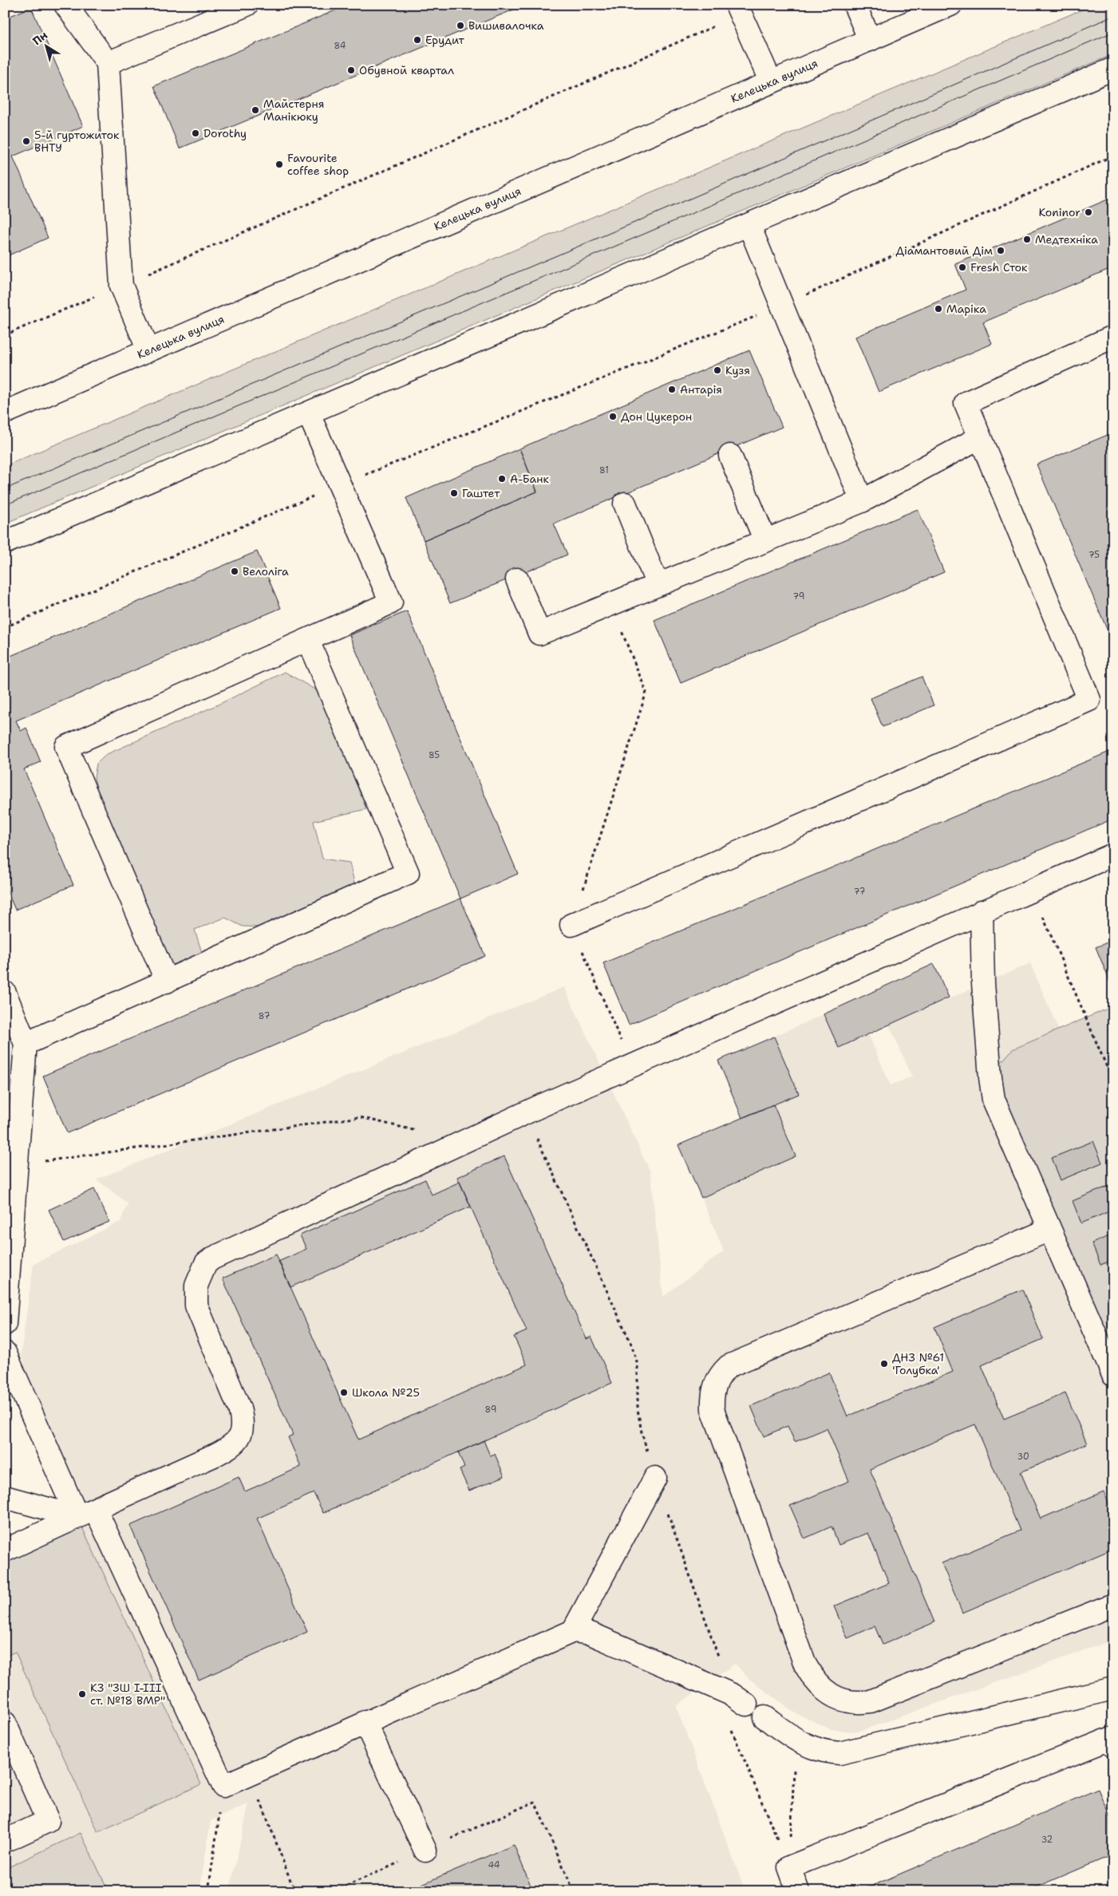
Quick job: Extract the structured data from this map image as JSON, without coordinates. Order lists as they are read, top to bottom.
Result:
{
  "streets": {
    "street": ["Келецька вулиця"]
  },
  "places": [
    "Вишивалочка",
    "Ерудит",
    "Обувной квартал",
    "Майстерня Манікюку",
    "Dorothy",
    "5-й гуртожиток ВНТУ",
    "Favourite coffee shop",
    "Koninor",
    "Медтехніка",
    "Діамантовий Дім",
    "Fresh Сток",
    "Маріка",
    "Кузя",
    "Антарія",
    "Дон Цукерон",
    "А-Банк",
    "Гаштет",
    "Велоліга",
    "ДНЗ №61 'Голубка'",
    "Школа №25",
    "КЗ \"ЗШ І-ІІІ ст. №18 ВМР\""
  ],
  "house_numbers": [
    "84",
    "81",
    "75",
    "79",
    "85",
    "77",
    "87",
    "89",
    "30",
    "32",
    "44"
  ],
  "north": "top left"
}
